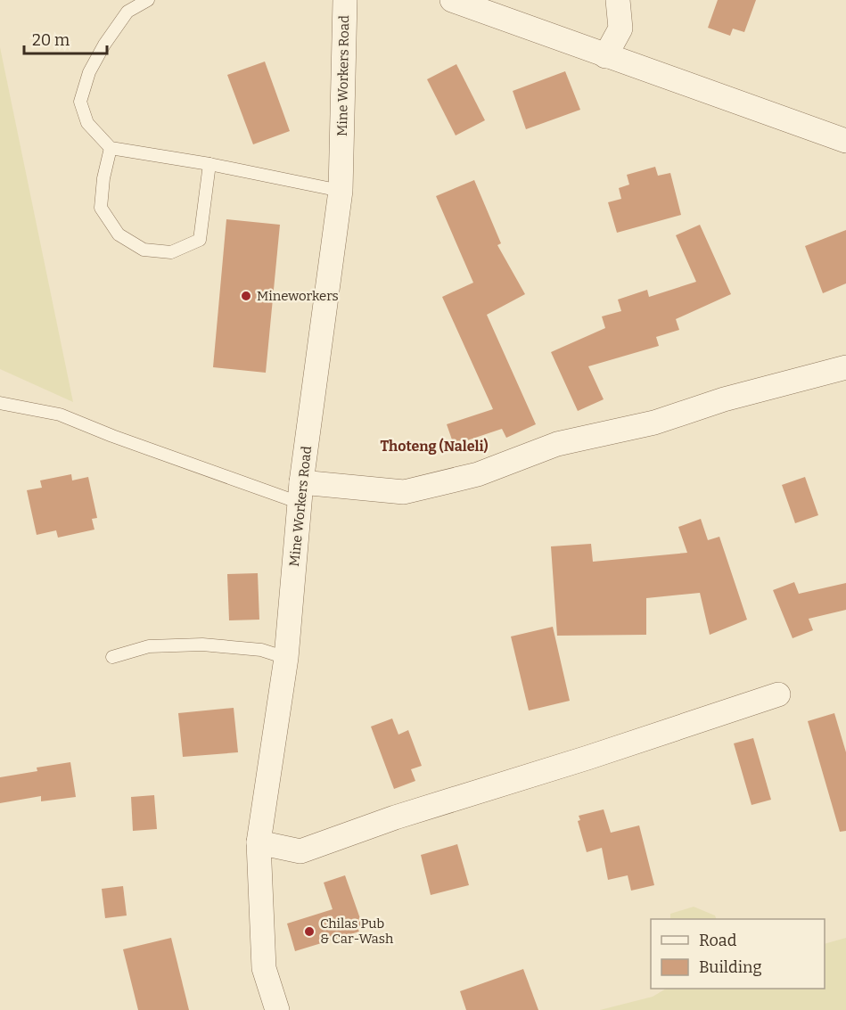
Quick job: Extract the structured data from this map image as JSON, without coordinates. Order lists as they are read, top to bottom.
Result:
{
  "streets": {
    "street": ["Mine Workers Road"]
  },
  "districts": ["Thoteng (Naleli)"],
  "places": ["Mineworkers", "Chilas Pub & Car-Wash"],
  "legend": ["Road", "Building"],
  "scale_bar": "20 m"
}
